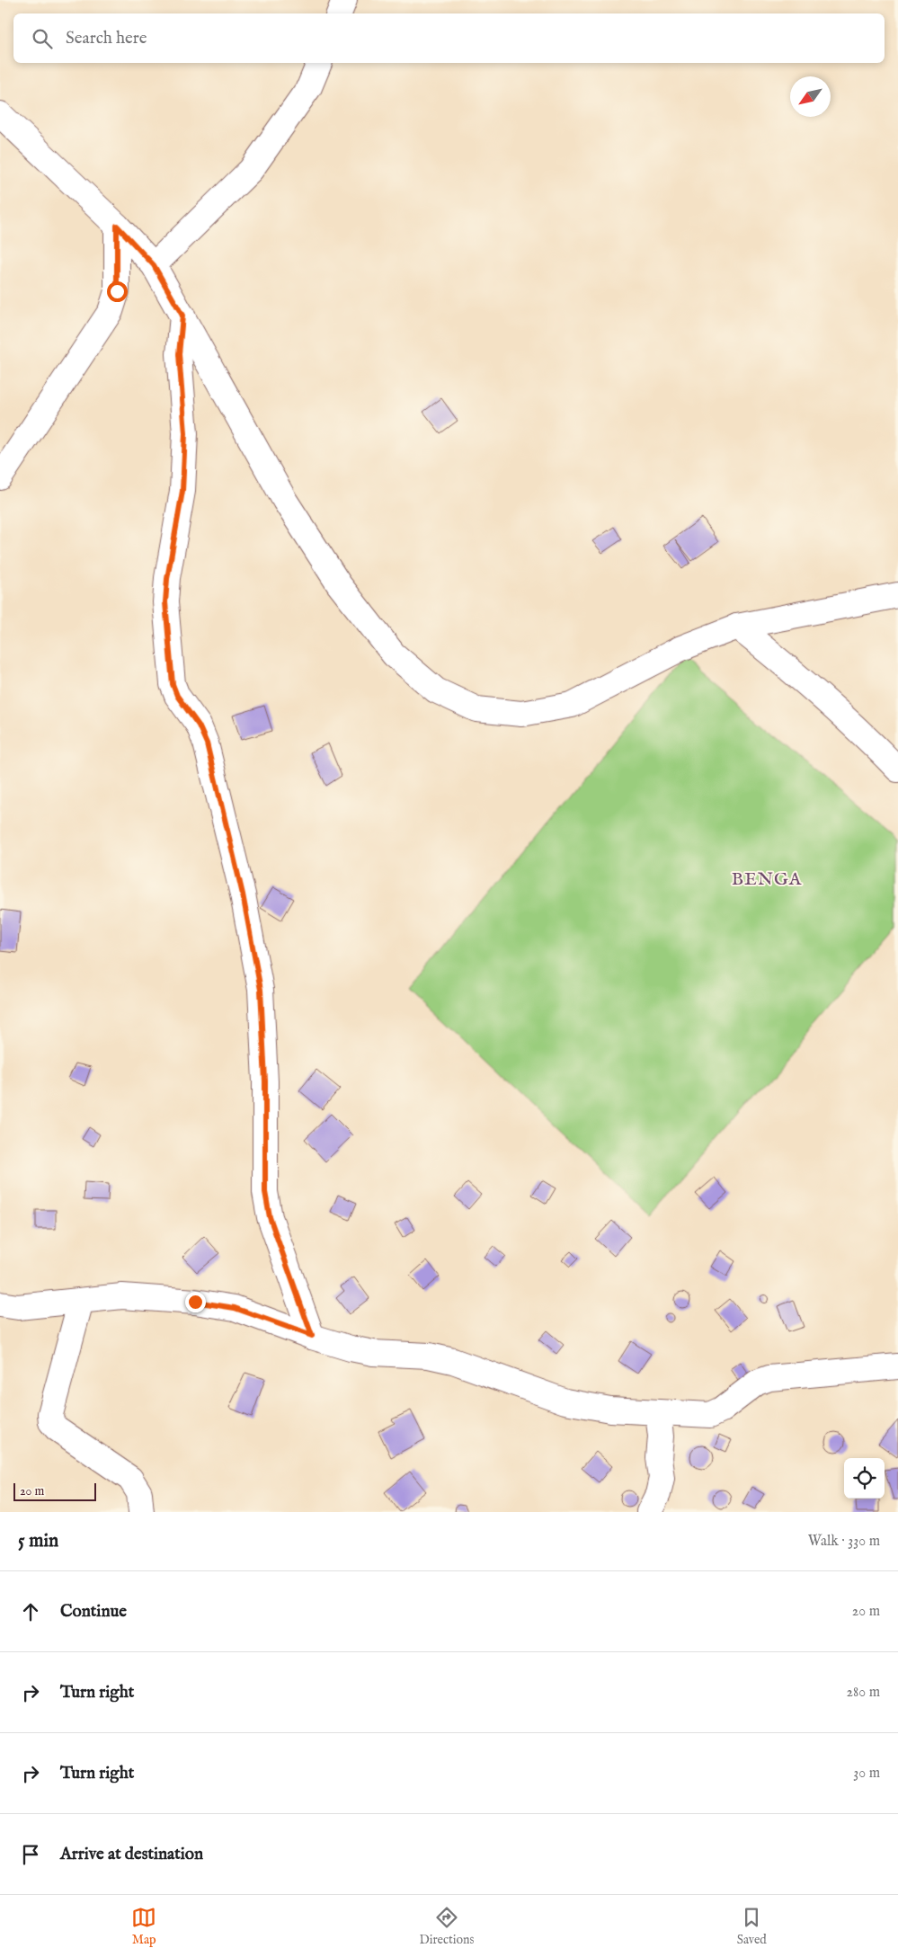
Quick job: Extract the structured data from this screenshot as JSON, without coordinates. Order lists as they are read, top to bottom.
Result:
{
  "districts": ["BENGA"],
  "scale_bar": "20 m",
  "north": "bottom left",
  "page": {
    "search": "Search here",
    "scale": "20 m",
    "heading": ["5 min", "Walk · 330 m"],
    "list": [
      ["Continue", "20 m"],
      ["Turn right", "280 m"],
      ["Turn right", "30 m"],
      "Arrive at destination"
    ],
    "nav": ["Map", "Directions", "Saved"]
  }
}
